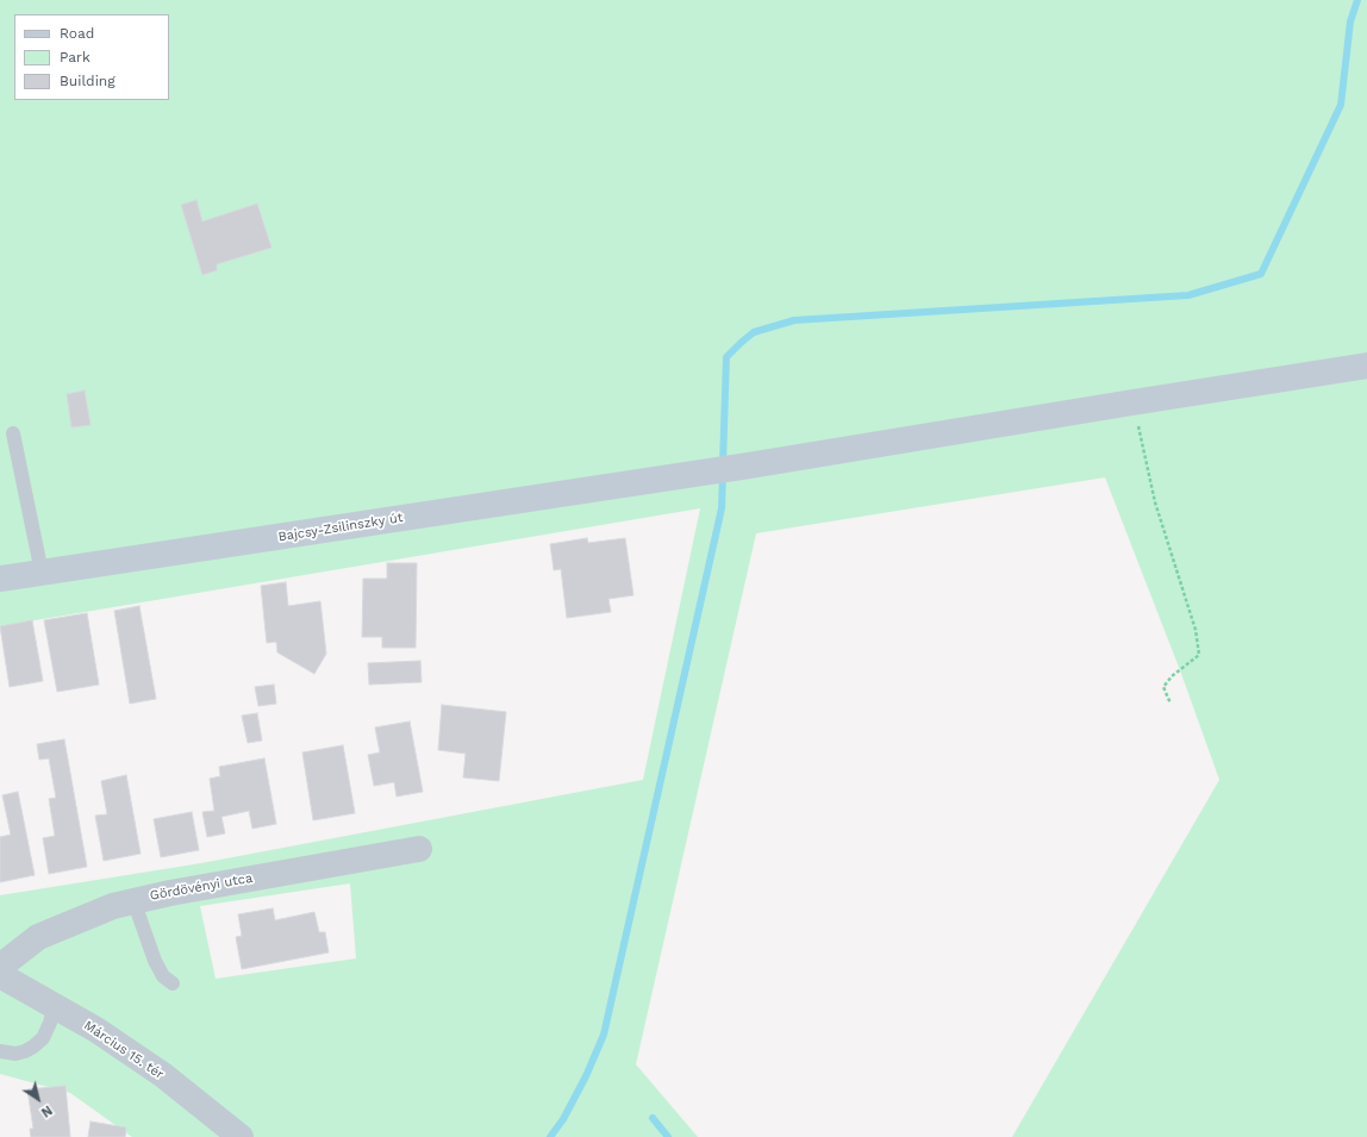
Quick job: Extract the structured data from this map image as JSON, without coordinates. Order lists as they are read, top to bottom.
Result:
{
  "streets": {
    "main road": ["Bajcsy-Zsilinszky út"],
    "street": ["Gördövényi utca", "Március 15. tér"]
  },
  "legend": ["Road", "Park", "Building"],
  "north": "bottom right"
}
